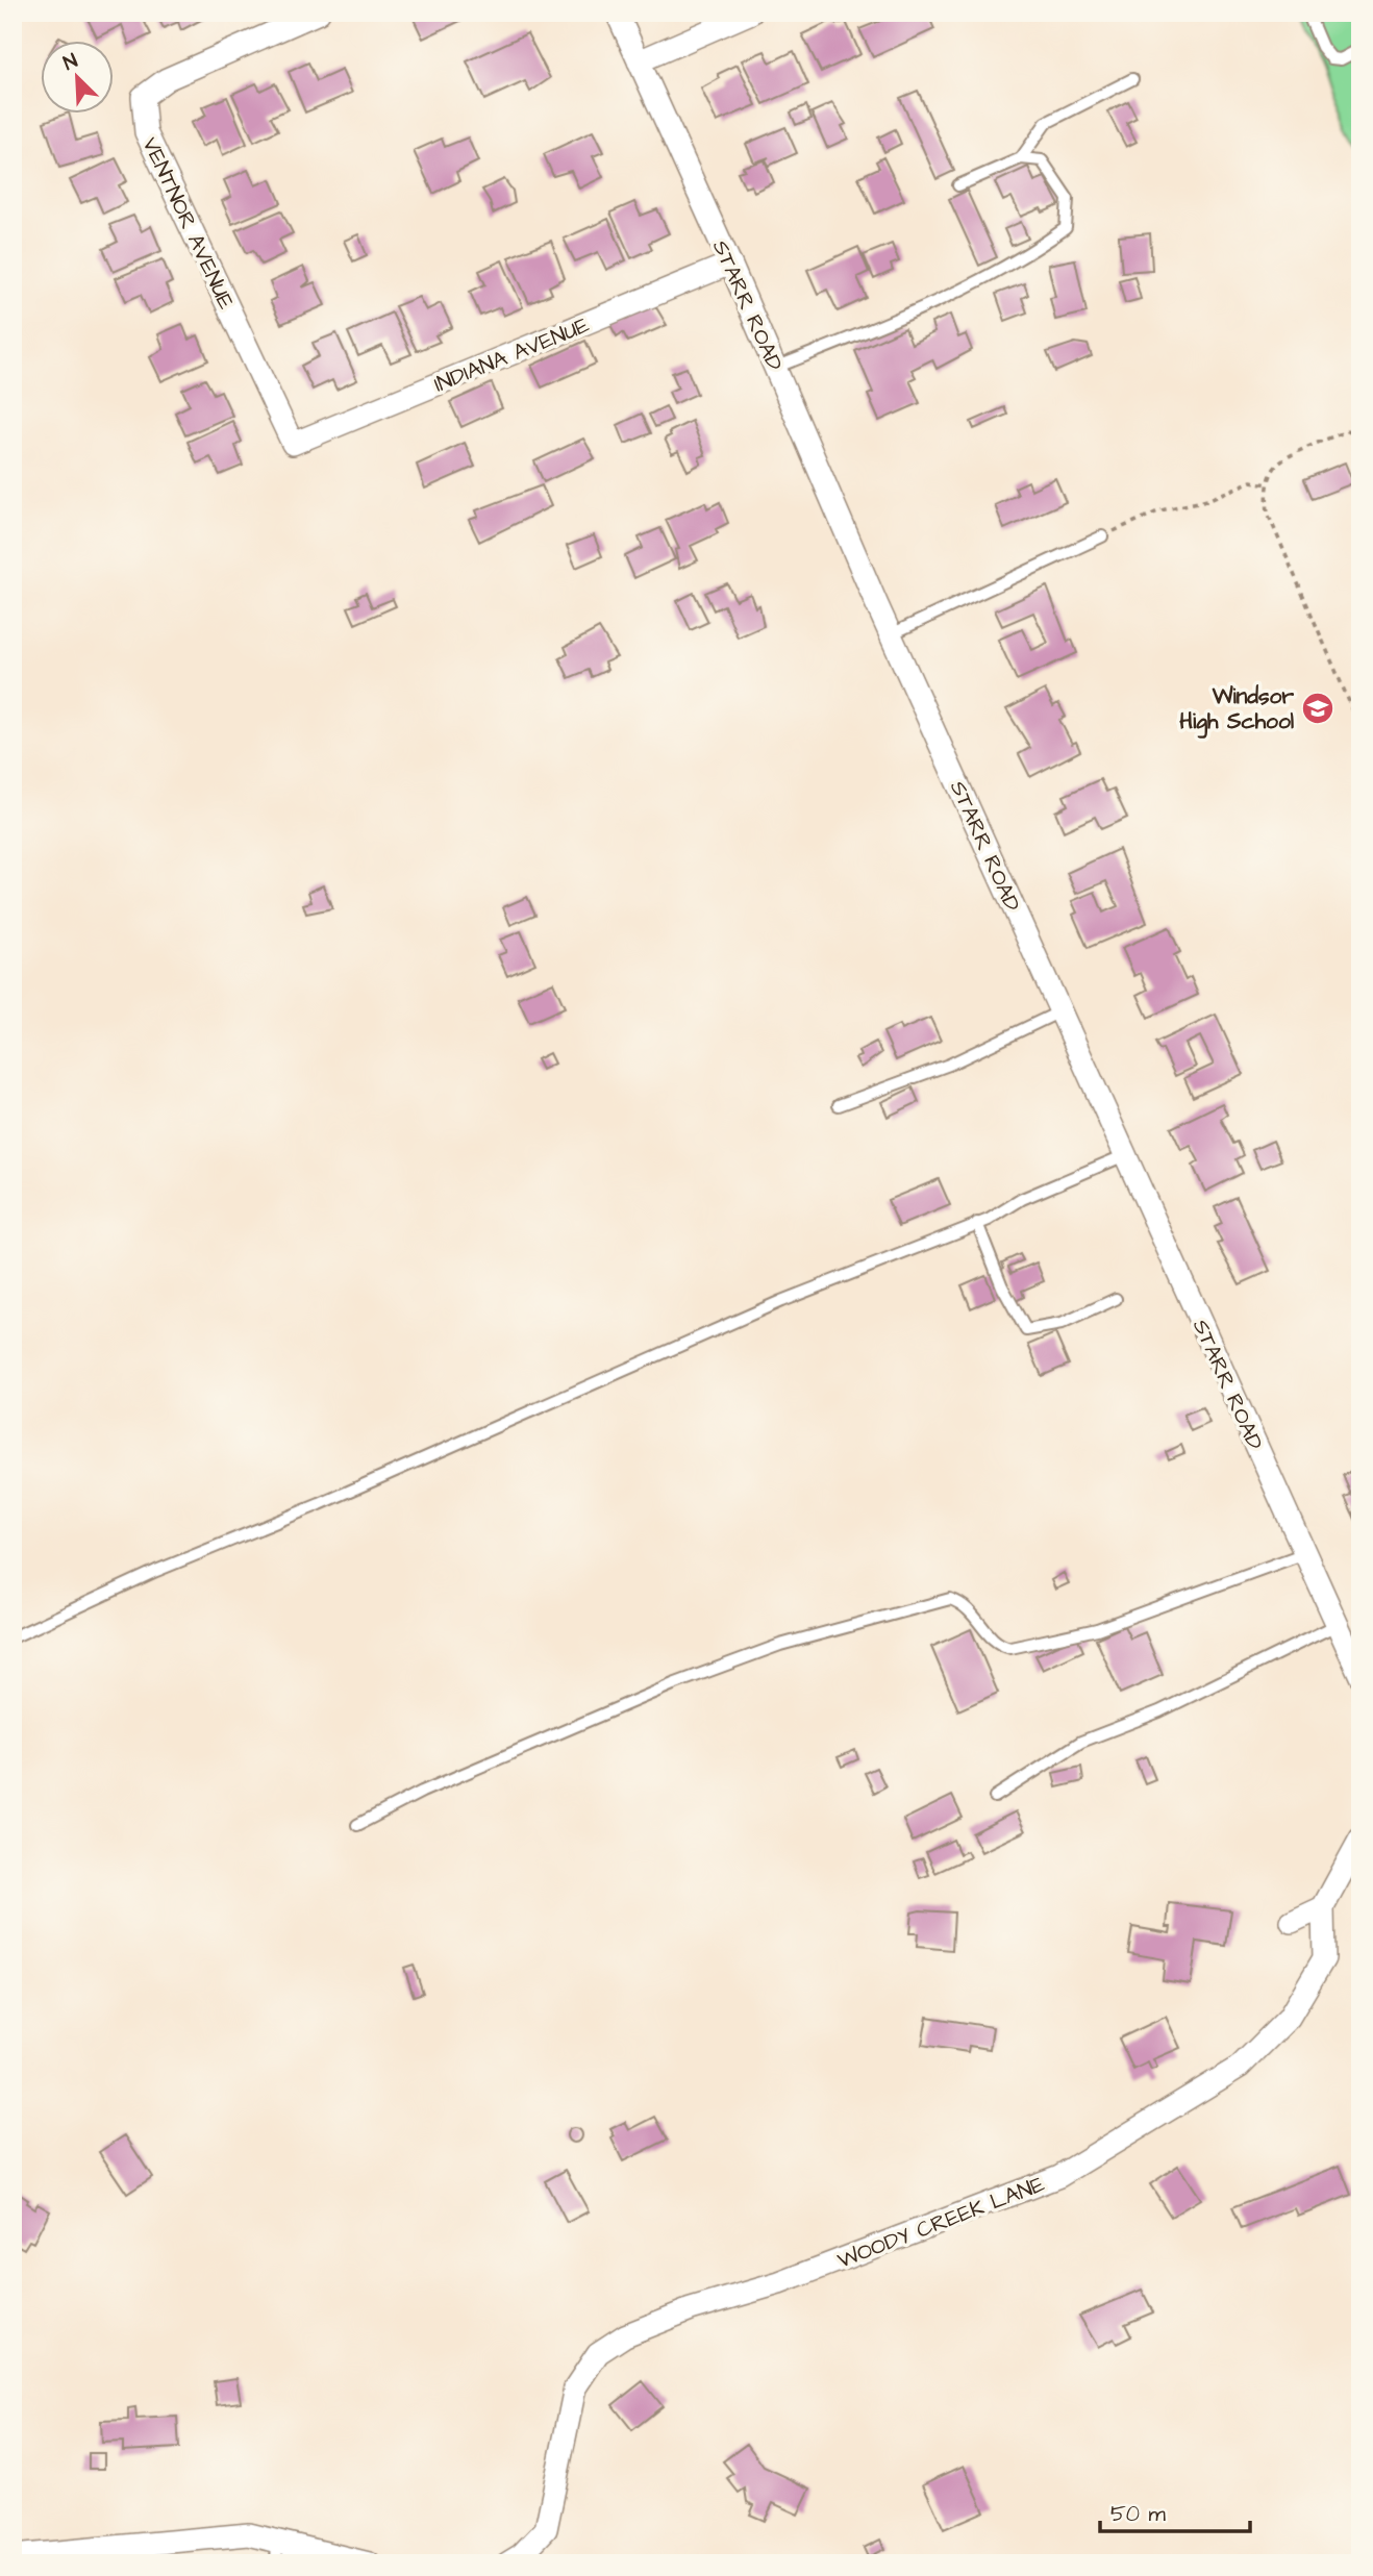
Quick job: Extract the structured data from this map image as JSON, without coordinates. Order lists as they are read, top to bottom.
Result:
{
  "streets": {
    "street": [
      "VENTNOR AVENUE",
      "STARR ROAD",
      "INDIANA AVENUE",
      "WOODY CREEK LANE"
    ]
  },
  "crossings": [
    ["VENTNOR AVENUE", "INDIANA AVENUE"],
    ["STARR ROAD", "INDIANA AVENUE"]
  ],
  "places": {
    "school or university": ["Windsor High School"]
  },
  "scale_bar": "50 m",
  "north": "top left"
}
